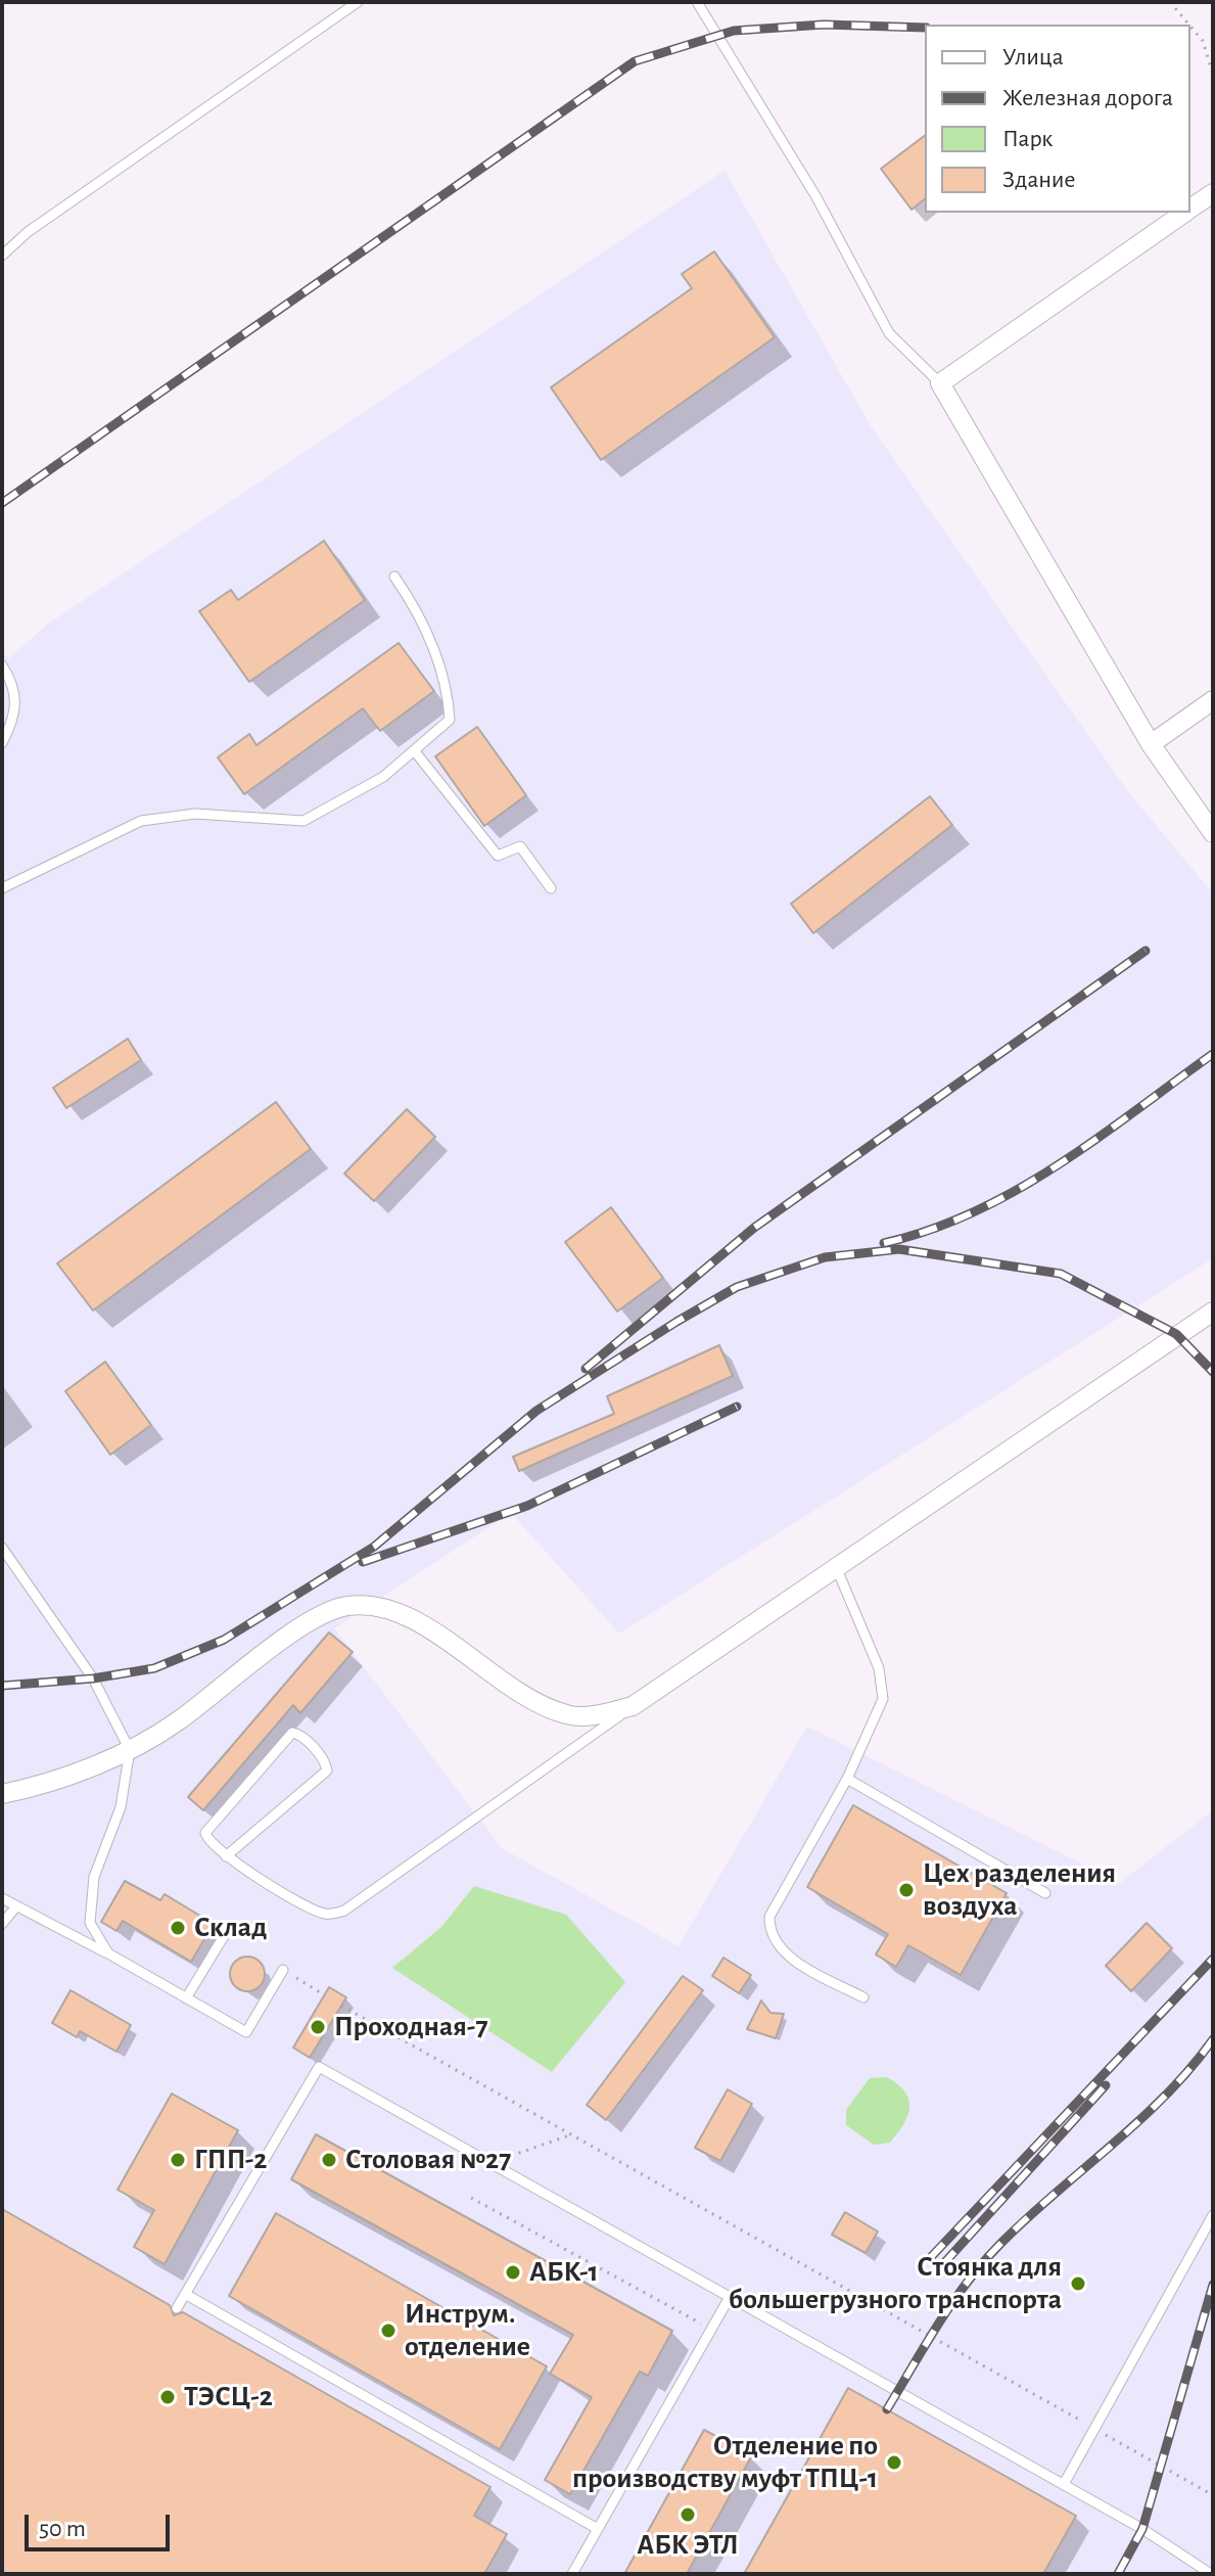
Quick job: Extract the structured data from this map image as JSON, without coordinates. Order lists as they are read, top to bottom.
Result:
{
  "places": [
    "Цех разделения воздуха",
    "Склад",
    "Проходная-7",
    "ГПП-2",
    "Столовая №27",
    "АБК-1",
    "Стоянка для большегрузного транспорта",
    "Инструм. отделение",
    "ТЭСЦ-2",
    "Отделение по производству муфт ТПЦ-1",
    "АБК ЭТЛ"
  ],
  "legend": [
    "Улица",
    "Железная дорога",
    "Парк",
    "Здание"
  ],
  "scale_bar": "50 m"
}
